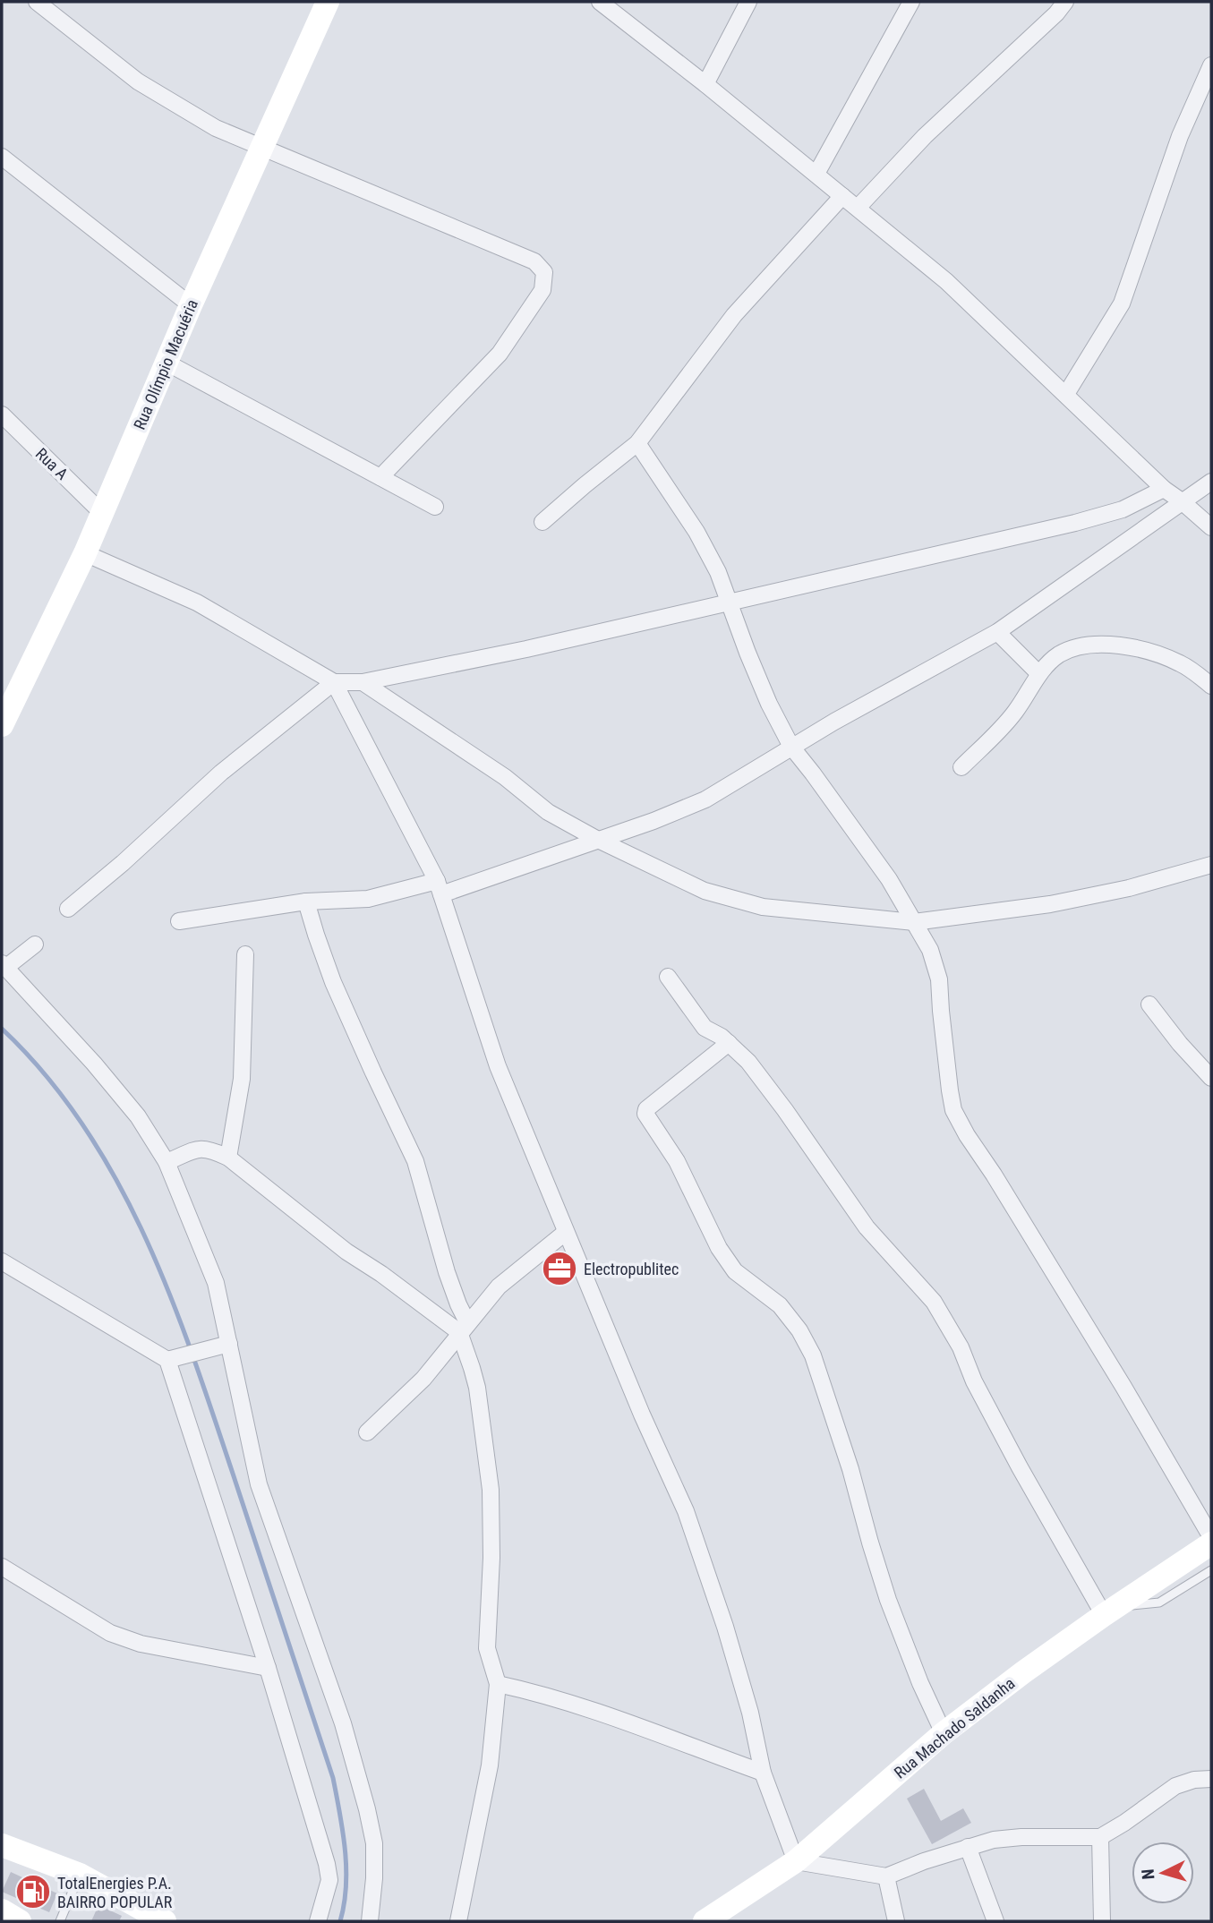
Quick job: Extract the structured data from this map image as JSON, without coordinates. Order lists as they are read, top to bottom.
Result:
{
  "streets": {
    "street": ["Rua Olímpio Macuéria", "Rua A", "Rua Machado Saldanha"]
  },
  "crossings": [
    ["Rua Olímpio Macuéria", "Rua A"]
  ],
  "places": {
    "office": ["Electropublitec"],
    "fuel station": ["TotalEnergies P.A. BAIRRO POPULAR"]
  },
  "north": "left"
}
